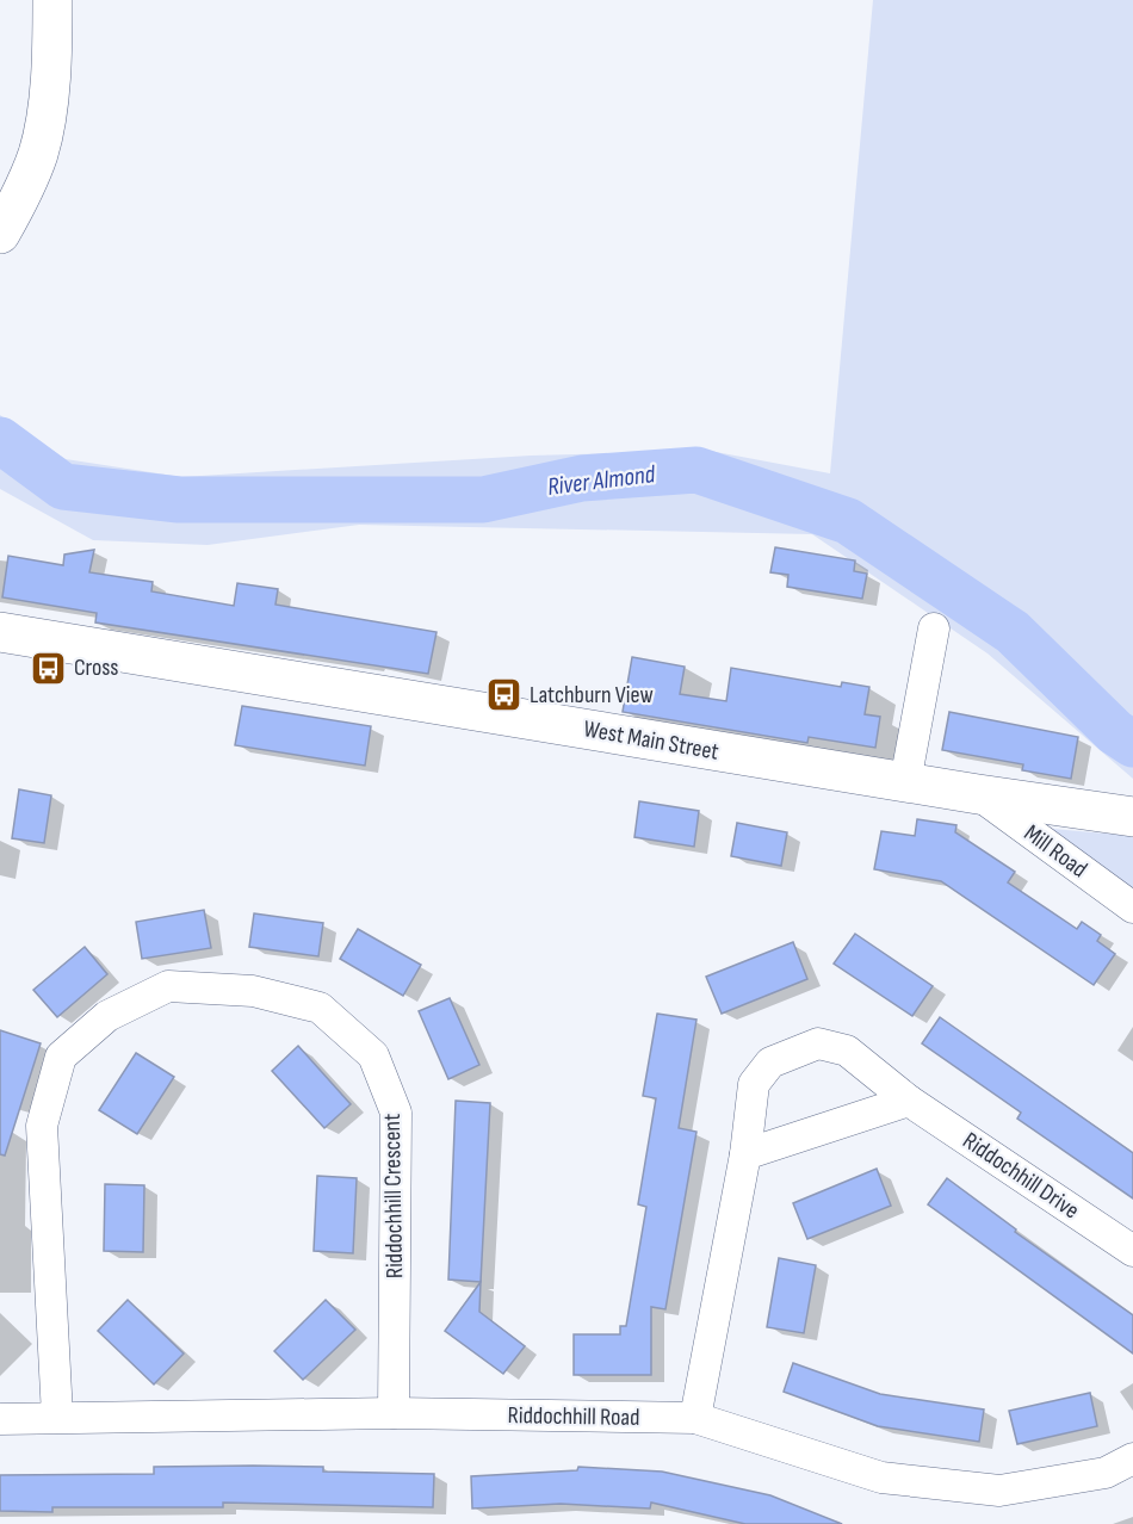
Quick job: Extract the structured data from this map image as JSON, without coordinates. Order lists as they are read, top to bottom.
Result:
{
  "streets": {
    "main road": ["West Main Street"],
    "street": [
      "Mill Road",
      "Riddochhill Drive",
      "Riddochhill Crescent",
      "Riddochhill Road"
    ]
  },
  "crossings": [
    ["West Main Street", "Mill Road"],
    ["Riddochhill Drive", "Riddochhill Road"],
    ["Riddochhill Crescent", "Riddochhill Road"]
  ],
  "water": ["River Almond"],
  "places": {
    "bus stop": ["Cross", "Latchburn View"]
  }
}
